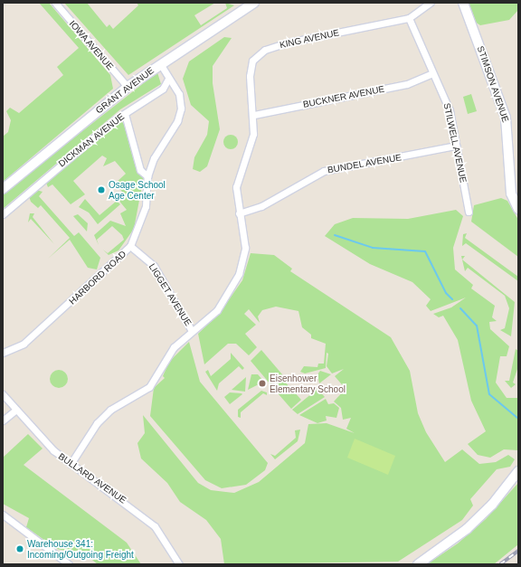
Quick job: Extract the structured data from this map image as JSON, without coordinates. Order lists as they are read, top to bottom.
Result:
{
  "streets": {
    "street": [
      "KING AVENUE",
      "IOWA AVENUE",
      "STIMSON AVENUE",
      "GRANT AVENUE",
      "BUCKNER AVENUE",
      "DICKMAN AVENUE",
      "STILWELL AVENUE",
      "BUNDEL AVENUE",
      "HARBORD ROAD",
      "LIGGET AVENUE",
      "BULLARD AVENUE"
    ]
  },
  "crossings": [
    ["KING AVENUE", "BUCKNER AVENUE"],
    ["KING AVENUE", "STILWELL AVENUE"],
    ["KING AVENUE", "BUNDEL AVENUE"],
    ["KING AVENUE", "LIGGET AVENUE"],
    ["KING AVENUE", "BULLARD AVENUE"],
    ["IOWA AVENUE", "GRANT AVENUE"],
    ["BUCKNER AVENUE", "STILWELL AVENUE"],
    ["STILWELL AVENUE", "BUNDEL AVENUE"],
    ["HARBORD ROAD", "LIGGET AVENUE"]
  ],
  "places": ["Osage School Age Center", "Eisenhower Elementary School", "Warehouse 341: Incoming/Outgoing Freight"]
}
